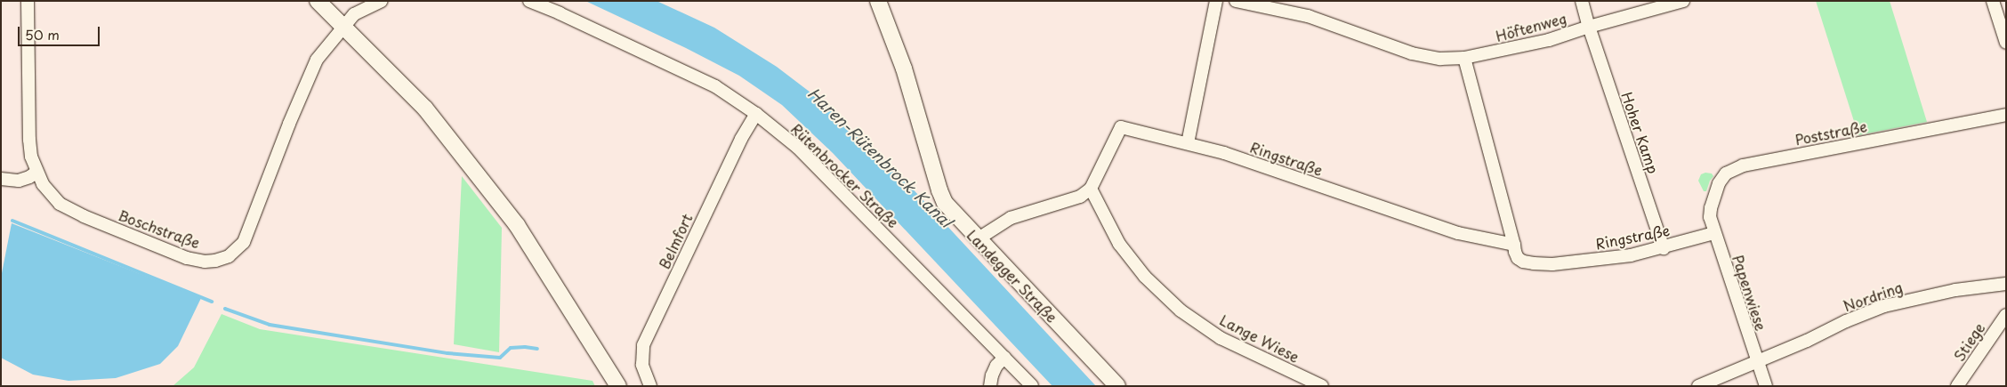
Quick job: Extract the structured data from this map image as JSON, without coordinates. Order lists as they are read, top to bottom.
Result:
{
  "streets": {
    "main road": ["Landegger Straße"],
    "street": [
      "Höftenweg",
      "Hoher Kamp",
      "Poststraße",
      "Ringstraße",
      "Rütenbrocker Straße",
      "Boschstraße",
      "Belmfort",
      "Papenwiese",
      "Nordring",
      "Lange Wiese",
      "Stiege"
    ]
  },
  "crossings": [
    ["Höftenweg", "Hoher Kamp"],
    ["Höftenweg", "Ringstraße"],
    ["Hoher Kamp", "Ringstraße"],
    ["Poststraße", "Ringstraße"],
    ["Poststraße", "Papenwiese"],
    ["Ringstraße", "Papenwiese"],
    ["Ringstraße", "Lange Wiese"],
    ["Rütenbrocker Straße", "Belmfort"],
    ["Papenwiese", "Nordring"]
  ],
  "water": ["Haren-Rütenbrock Kanal"],
  "scale_bar": "50 m"
}
